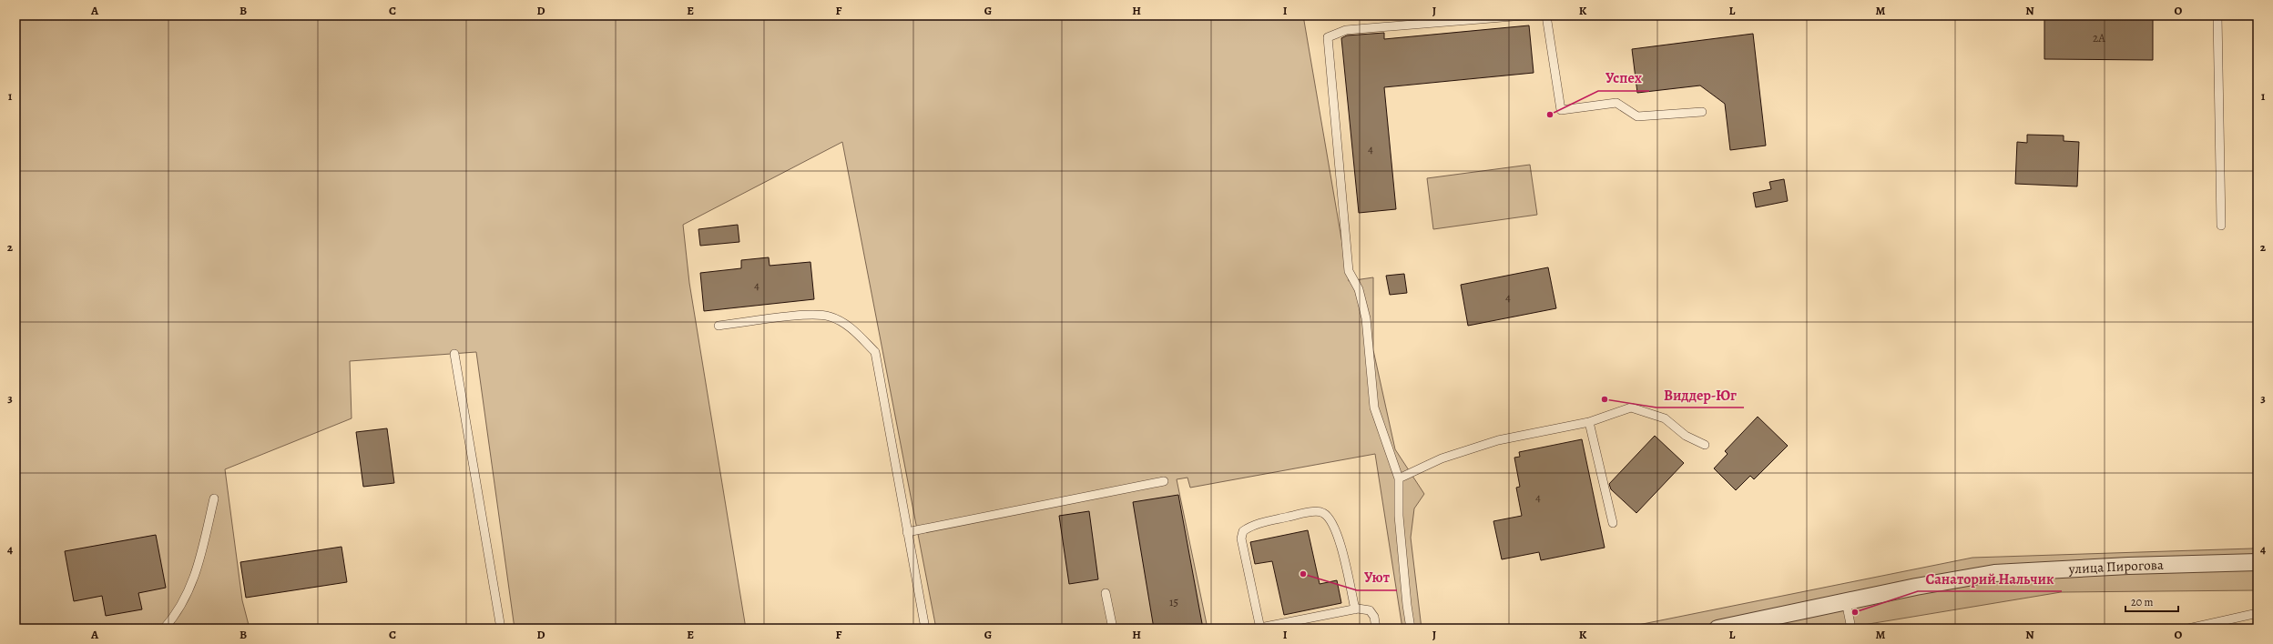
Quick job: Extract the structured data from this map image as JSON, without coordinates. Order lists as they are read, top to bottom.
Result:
{
  "streets": {
    "street": ["улица Пирогова"]
  },
  "places": [
    "Успех",
    "Виддер-Юг",
    "Уют",
    "Санаторий Нальчик"
  ],
  "house_numbers": [
    "2А",
    "4",
    "4",
    "4",
    "4",
    "15"
  ],
  "scale_bar": "20 m",
  "grid": {
    "columns": [
      "A",
      "B",
      "C",
      "D",
      "E",
      "F",
      "G",
      "H",
      "I",
      "J",
      "K",
      "L",
      "M",
      "N",
      "O"
    ],
    "rows": [
      "1",
      "2",
      "3",
      "4"
    ]
  }
}
